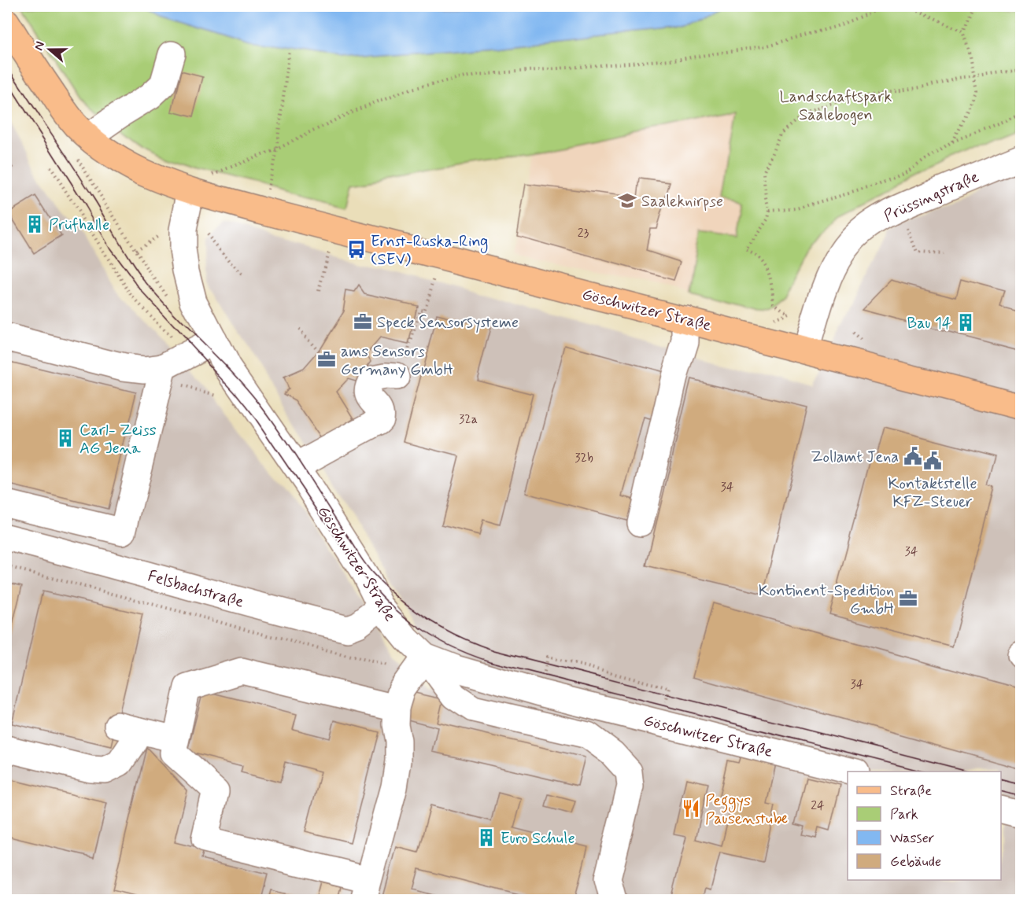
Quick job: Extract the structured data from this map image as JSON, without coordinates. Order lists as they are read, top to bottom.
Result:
{
  "streets": {
    "main road": ["Göschwitzer Straße"],
    "street": ["Prüssingstraße", "Felsbachstraße"]
  },
  "crossings": [
    ["Prüssingstraße", "Göschwitzer Straße"],
    ["Göschwitzer Straße", "Felsbachstraße"]
  ],
  "parks": ["Landschaftspark Saalebogen"],
  "places": {
    "school or university": ["Saaleknirpse"],
    "building": [
      "Prüfhalle",
      "Bau 14",
      "Carl- Zeiss AG Jena",
      "Euro Schule"
    ],
    "bus stop": ["Ernst-Ruska-Ring (SEV)"],
    "office": ["Speck Sensorsysteme", "ams Sensors Germany GmbH", "Kontinent-Spedition GmbH"],
    "public building": ["Zollamt Jena", "Kontaktstelle KFZ-Steuer"],
    "restaurant": ["Peggys Pausenstube"]
  },
  "house_numbers": [
    "23",
    "32a",
    "32b",
    "34",
    "34",
    "34",
    "24"
  ],
  "legend": [
    "Straße",
    "Park",
    "Wasser",
    "Gebäude"
  ],
  "north": "left"
}
